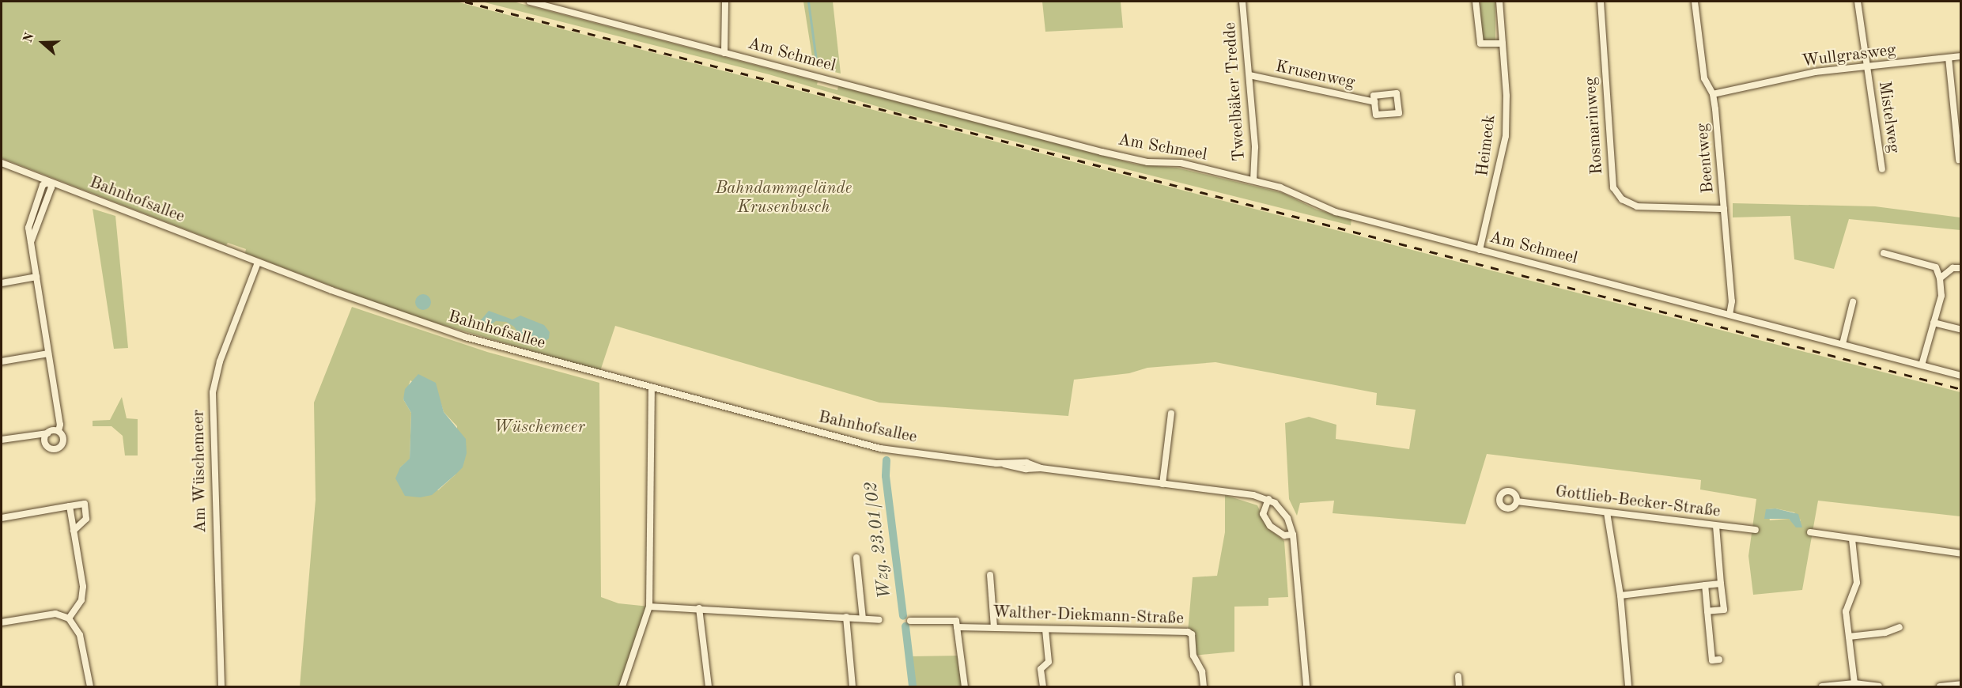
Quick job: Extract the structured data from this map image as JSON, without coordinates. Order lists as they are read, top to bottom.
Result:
{
  "streets": {
    "street": [
      "Am Schmeel",
      "Wullgrasweg",
      "Krusenweg",
      "Tweelbäker Tredde",
      "Mistelweg",
      "Rosmarinweg",
      "Heimeck",
      "Beentweg",
      "Bahnhofsallee",
      "Am Wüschemeer",
      "Gottlieb-Becker-Straße",
      "Walther-Diekmann-Straße"
    ]
  },
  "crossings": [
    ["Am Schmeel", "Tweelbäker Tredde"],
    ["Am Schmeel", "Heimeck"],
    ["Am Schmeel", "Beentweg"],
    ["Wullgrasweg", "Mistelweg"],
    ["Wullgrasweg", "Beentweg"],
    ["Krusenweg", "Tweelbäker Tredde"],
    ["Rosmarinweg", "Beentweg"],
    ["Bahnhofsallee", "Am Wüschemeer"]
  ],
  "water": ["Wzg. 23.01/02"],
  "parks": ["Bahndammgelände Krusenbusch", "Wüschemeer"],
  "north": "left"
}
